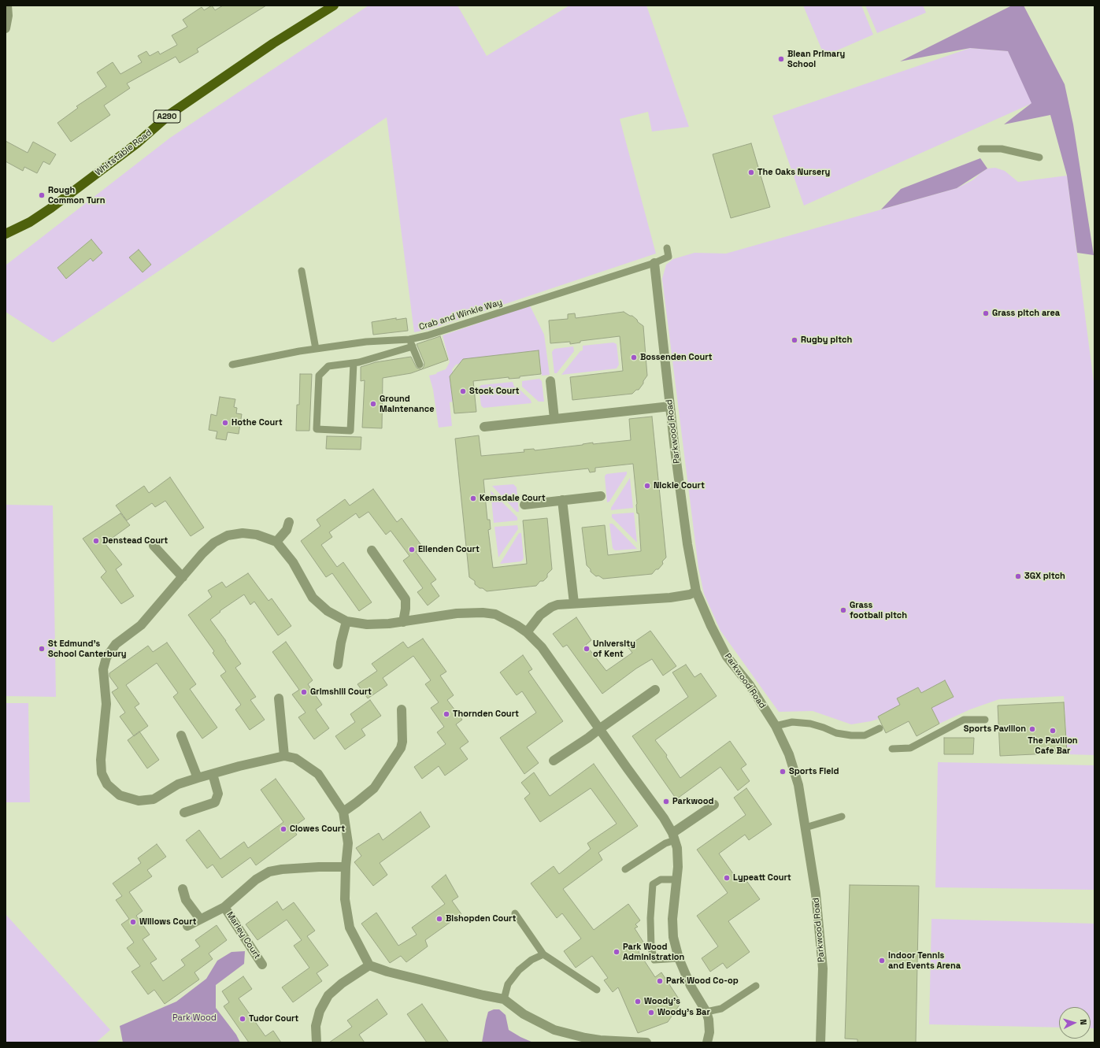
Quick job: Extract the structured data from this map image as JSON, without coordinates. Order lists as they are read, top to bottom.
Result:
{
  "streets": {
    "main road": ["A290", "Whitstable Road"],
    "street": ["Parkwood Road", "Marley Court"],
    "lane": ["Crab and Winkle Way"]
  },
  "crossings": [
    ["Crab and Winkle Way", "Parkwood Road"]
  ],
  "parks": ["Park Wood"],
  "places": [
    "Blean Primary School",
    "The Oaks Nursery",
    "Rough Common Turn",
    "Grass pitch area",
    "Rugby pitch",
    "Bossenden Court",
    "Stock Court",
    "Ground Maintenance",
    "Hothe Court",
    "Nickle Court",
    "Kemsdale Court",
    "Denstead Court",
    "Ellenden Court",
    "3GX pitch",
    "Grass football pitch",
    "St Edmund's School Canterbury",
    "University of Kent",
    "Grimshill Court",
    "Thornden Court",
    "Sports Pavilion",
    "The Pavilion Cafe Bar",
    "Sports Field",
    "Parkwood",
    "Clowes Court",
    "Lypeatt Court",
    "Bishopden Court",
    "Willows Court",
    "Park Wood Administration",
    "Indoor Tennis and Events Arena",
    "Park Wood Co-op",
    "Woody's",
    "Woody's Bar",
    "Tudor Court"
  ],
  "north": "right"
}
